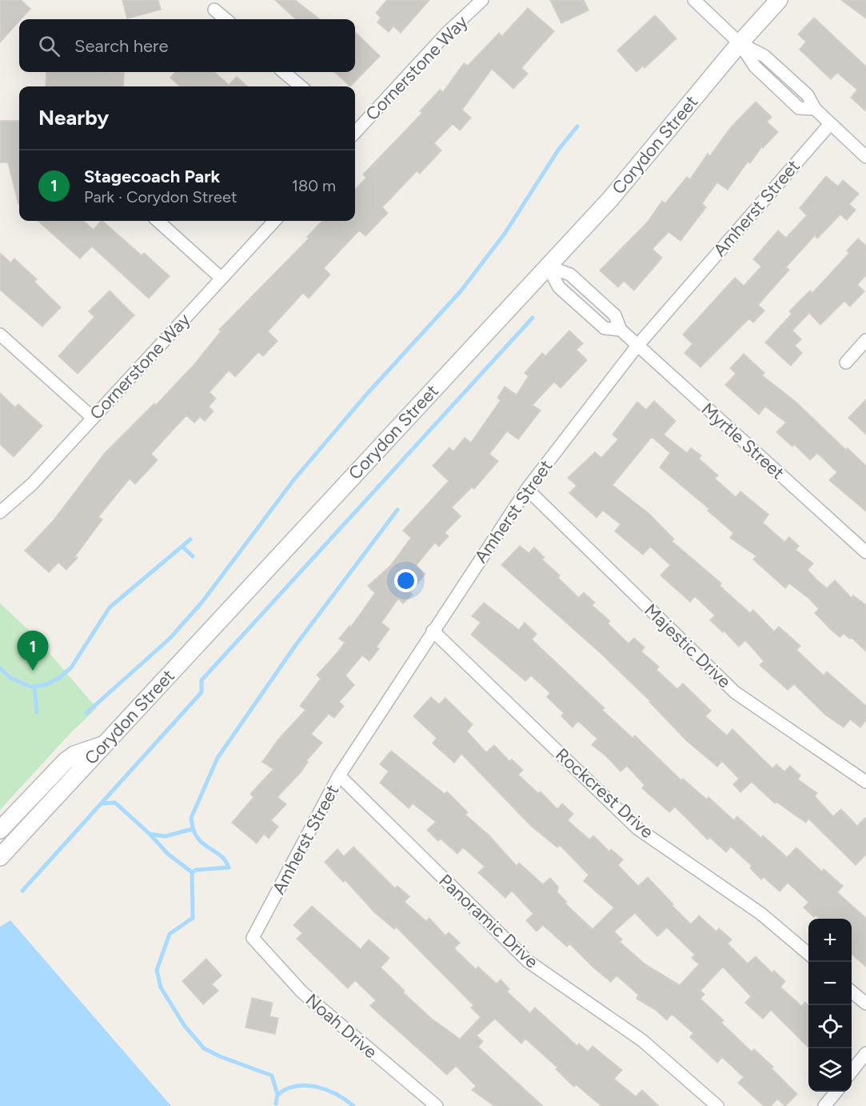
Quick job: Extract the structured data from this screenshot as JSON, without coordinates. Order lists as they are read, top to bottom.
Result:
{
  "streets": {
    "main road": ["Corydon Street"],
    "street": [
      "Cornerstone Way",
      "Amherst Street",
      "Myrtle Street",
      "Majestic Drive",
      "Rockcrest Drive",
      "Panoramic Drive",
      "Noah Drive"
    ]
  },
  "crossings": [
    ["Corydon Street", "Myrtle Street"],
    ["Amherst Street", "Myrtle Street"],
    ["Amherst Street", "Majestic Drive"],
    ["Amherst Street", "Rockcrest Drive"],
    ["Amherst Street", "Panoramic Drive"],
    ["Amherst Street", "Noah Drive"]
  ],
  "page": {
    "search": "Search here",
    "heading": "Nearby",
    "list": [
      {
        "mark": "1",
        "name": "Stagecoach Park",
        "note": "Park · Corydon Street",
        "value": "180 m"
      }
    ],
    "pins": "1",
    "map_buttons": ["+", "−"]
  }
}
